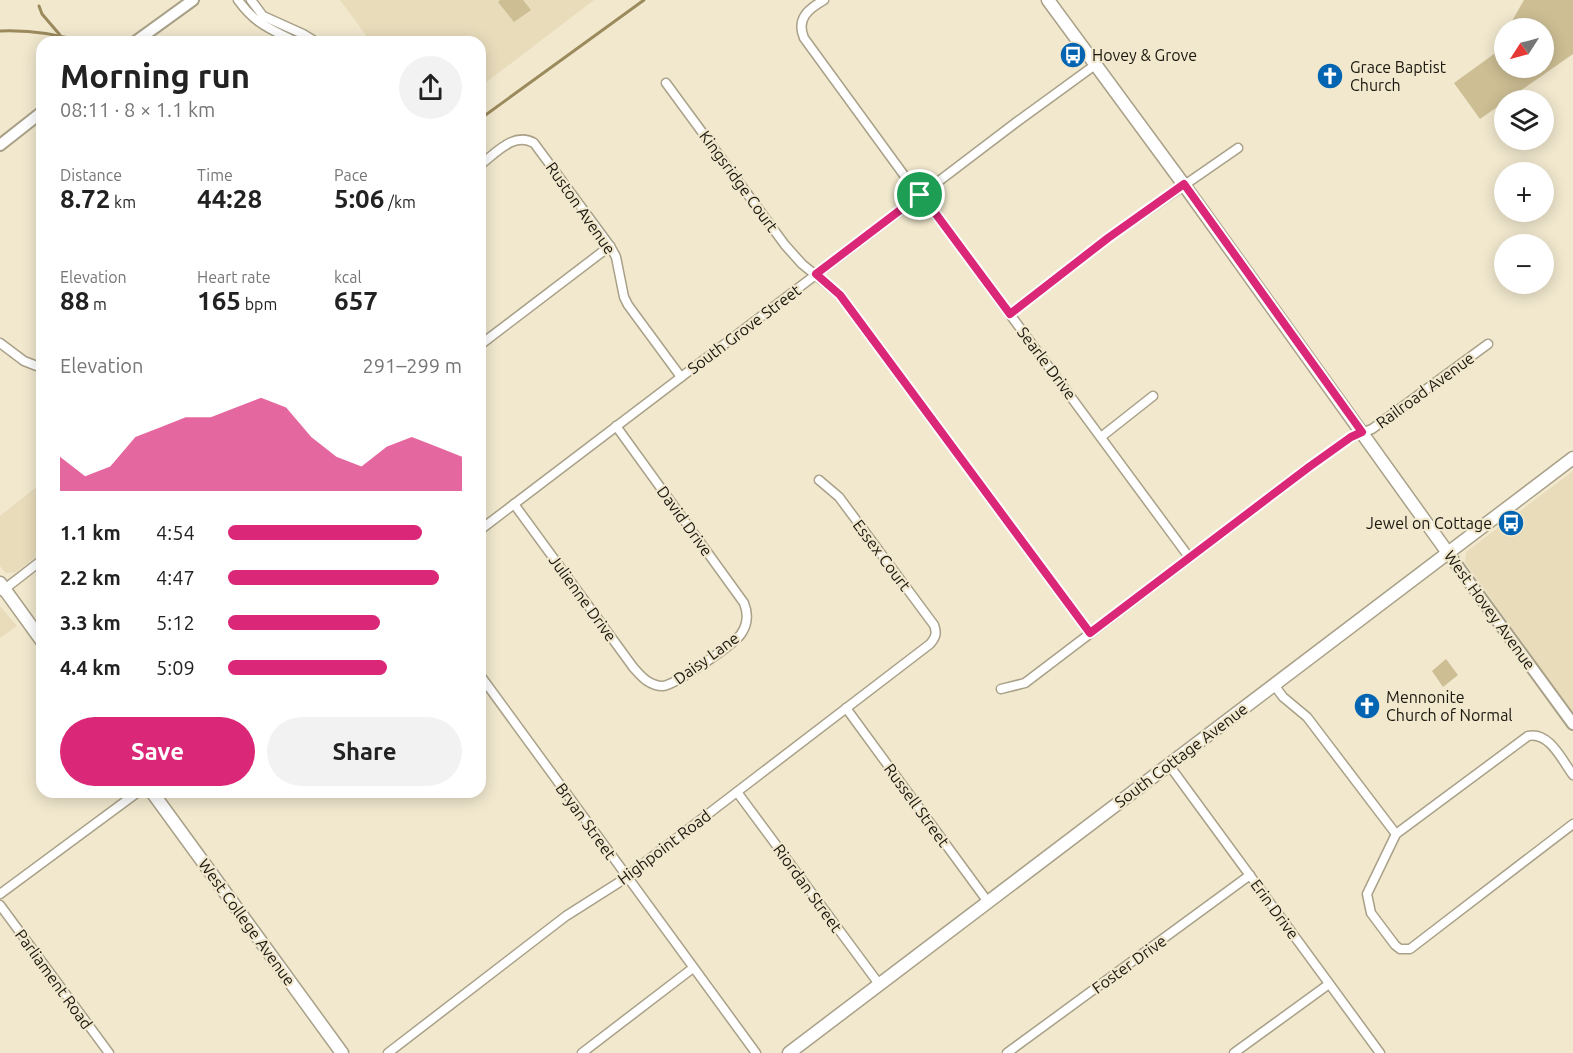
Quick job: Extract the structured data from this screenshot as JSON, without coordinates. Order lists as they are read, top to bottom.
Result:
{
  "streets": {
    "main road": ["West Hovey Avenue", "South Cottage Avenue", "West College Avenue"],
    "street": [
      "Kingsridge Court",
      "Ruston Avenue",
      "South Grove Street",
      "Searle Drive",
      "Railroad Avenue",
      "David Drive",
      "Essex Court",
      "Julienne Drive",
      "Daisy Lane",
      "Russell Street",
      "Bryan Street",
      "Highpoint Road",
      "Riordan Street",
      "Erin Drive",
      "Foster Drive",
      "Parliament Road"
    ]
  },
  "crossings": [
    ["Kingsridge Court", "South Grove Street"],
    ["Ruston Avenue", "South Grove Street"],
    ["South Grove Street", "Searle Drive"],
    ["South Grove Street", "David Drive"],
    ["South Grove Street", "Julienne Drive"],
    ["South Grove Street", "West Hovey Avenue"],
    ["Railroad Avenue", "West Hovey Avenue"],
    ["David Drive", "Daisy Lane"],
    ["Essex Court", "Highpoint Road"],
    ["Julienne Drive", "Daisy Lane"],
    ["West Hovey Avenue", "South Cottage Avenue"],
    ["South Cottage Avenue", "Russell Street"],
    ["South Cottage Avenue", "Riordan Street"],
    ["South Cottage Avenue", "Erin Drive"],
    ["Russell Street", "Highpoint Road"],
    ["Bryan Street", "Highpoint Road"],
    ["Highpoint Road", "Riordan Street"],
    ["Erin Drive", "Foster Drive"]
  ],
  "places": {
    "bus stop": ["Hovey & Grove", "Jewel on Cottage"],
    "church": ["Grace Baptist Church", "Mennonite Church of Normal"]
  },
  "north": "bottom left",
  "page": {
    "map_buttons": ["+", "−"],
    "heading": ["Morning run", "08:11 · 8 × 1.1 km"],
    "stats": [
      ["Distance", "8.72 km"],
      ["Time", "44:28"],
      ["Pace", "5:06 /km"],
      ["Elevation", "88 m"],
      ["Heart rate", "165 bpm"],
      ["kcal", "657"]
    ],
    "chart": ["Elevation", "291–299 m"],
    "list": [
      {
        "name": "1.1 km",
        "note": "4:54"
      },
      {
        "name": "2.2 km",
        "note": "4:47"
      },
      {
        "name": "3.3 km",
        "note": "5:12"
      },
      {
        "name": "4.4 km",
        "note": "5:09"
      }
    ],
    "buttons": ["Save", "Share"]
  }
}
